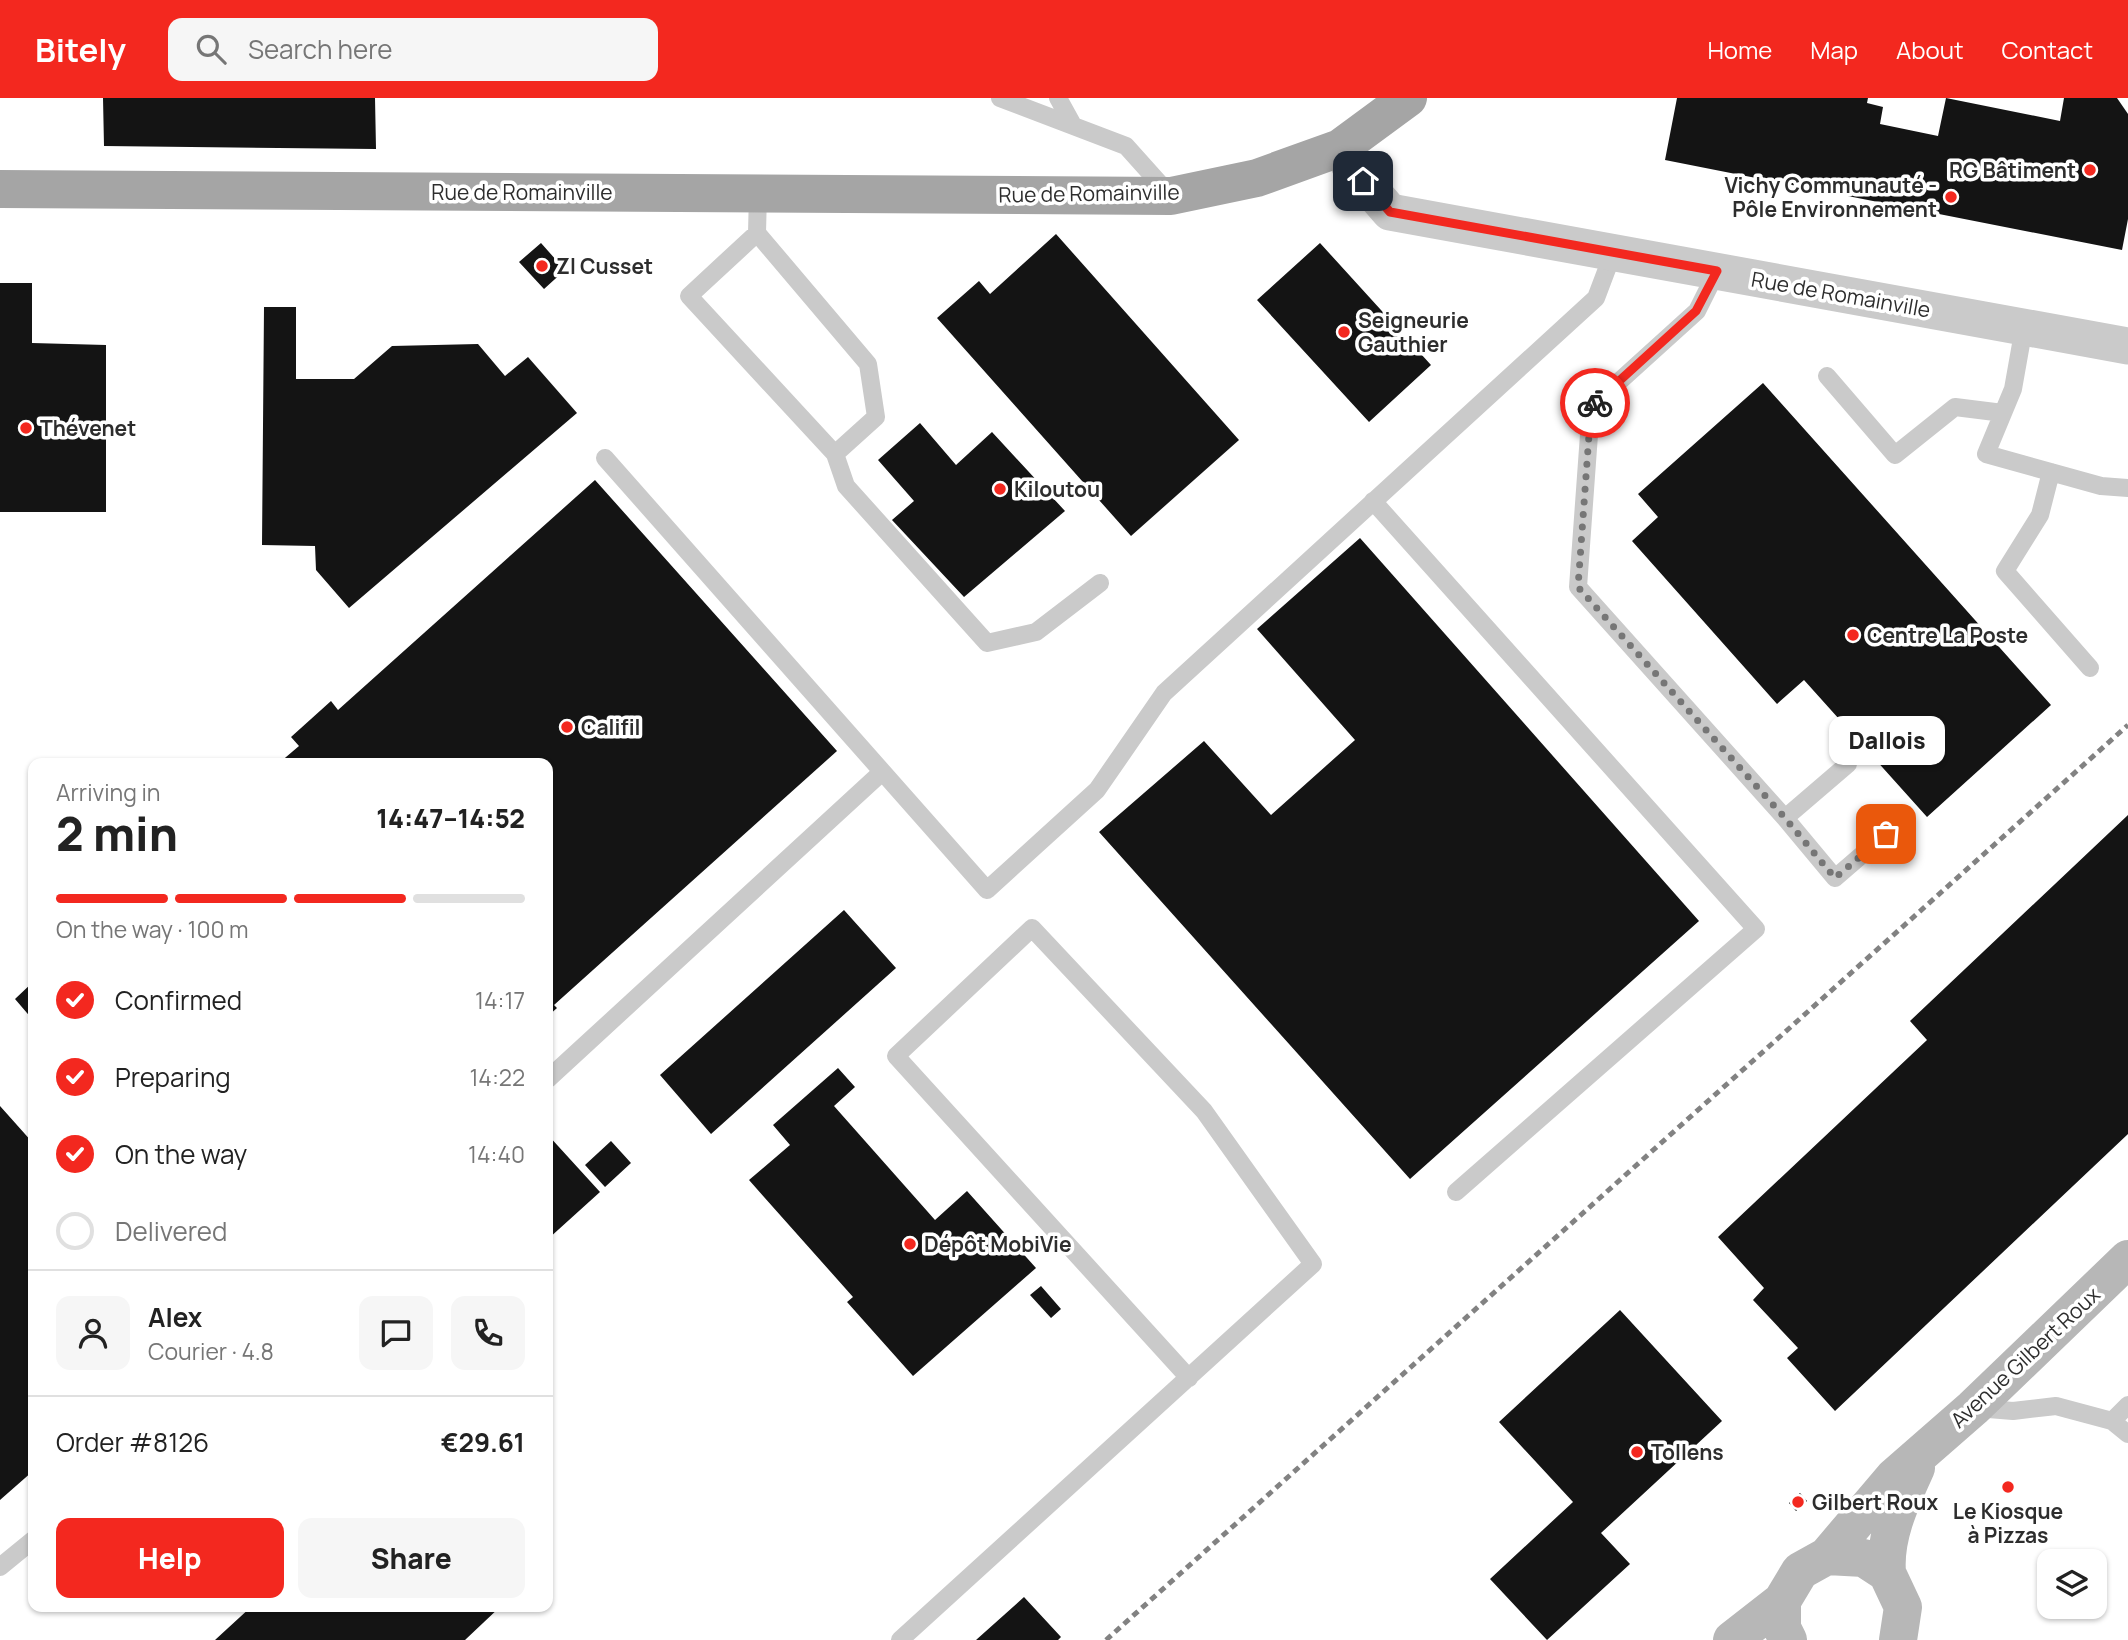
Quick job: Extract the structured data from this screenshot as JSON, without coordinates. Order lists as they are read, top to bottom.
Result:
{
  "streets": {
    "main road": ["Rue de Romainville", "Avenue Gilbert Roux"]
  },
  "places": [
    "RG Bâtiment",
    "Vichy Communauté - Pôle Environnement",
    "ZI Cusset",
    "Seigneurie Gauthier",
    "Thévenet",
    "Kiloutou",
    "Centre La Poste",
    "Califil",
    "Dallois",
    "Dépôt MobiVie",
    "Tollens",
    "Le Kiosque à Pizzas",
    "Gilbert Roux"
  ],
  "page": {
    "header": "Bitely",
    "search": "Search here",
    "nav": [
      "Home",
      "Map",
      "About",
      "Contact"
    ],
    "bubble": "Dallois",
    "heading": ["2 min", "Arriving in", "14:47–14:52"],
    "panel": [
      "Alex",
      "Courier · 4.8",
      "Order #8126",
      "€29.61"
    ],
    "bar": "On the way · 100 m",
    "list": [
      ["Confirmed", "14:17"],
      ["Preparing", "14:22"],
      ["On the way", "14:40"],
      "Delivered"
    ],
    "buttons": ["Help", "Share"]
  }
}
